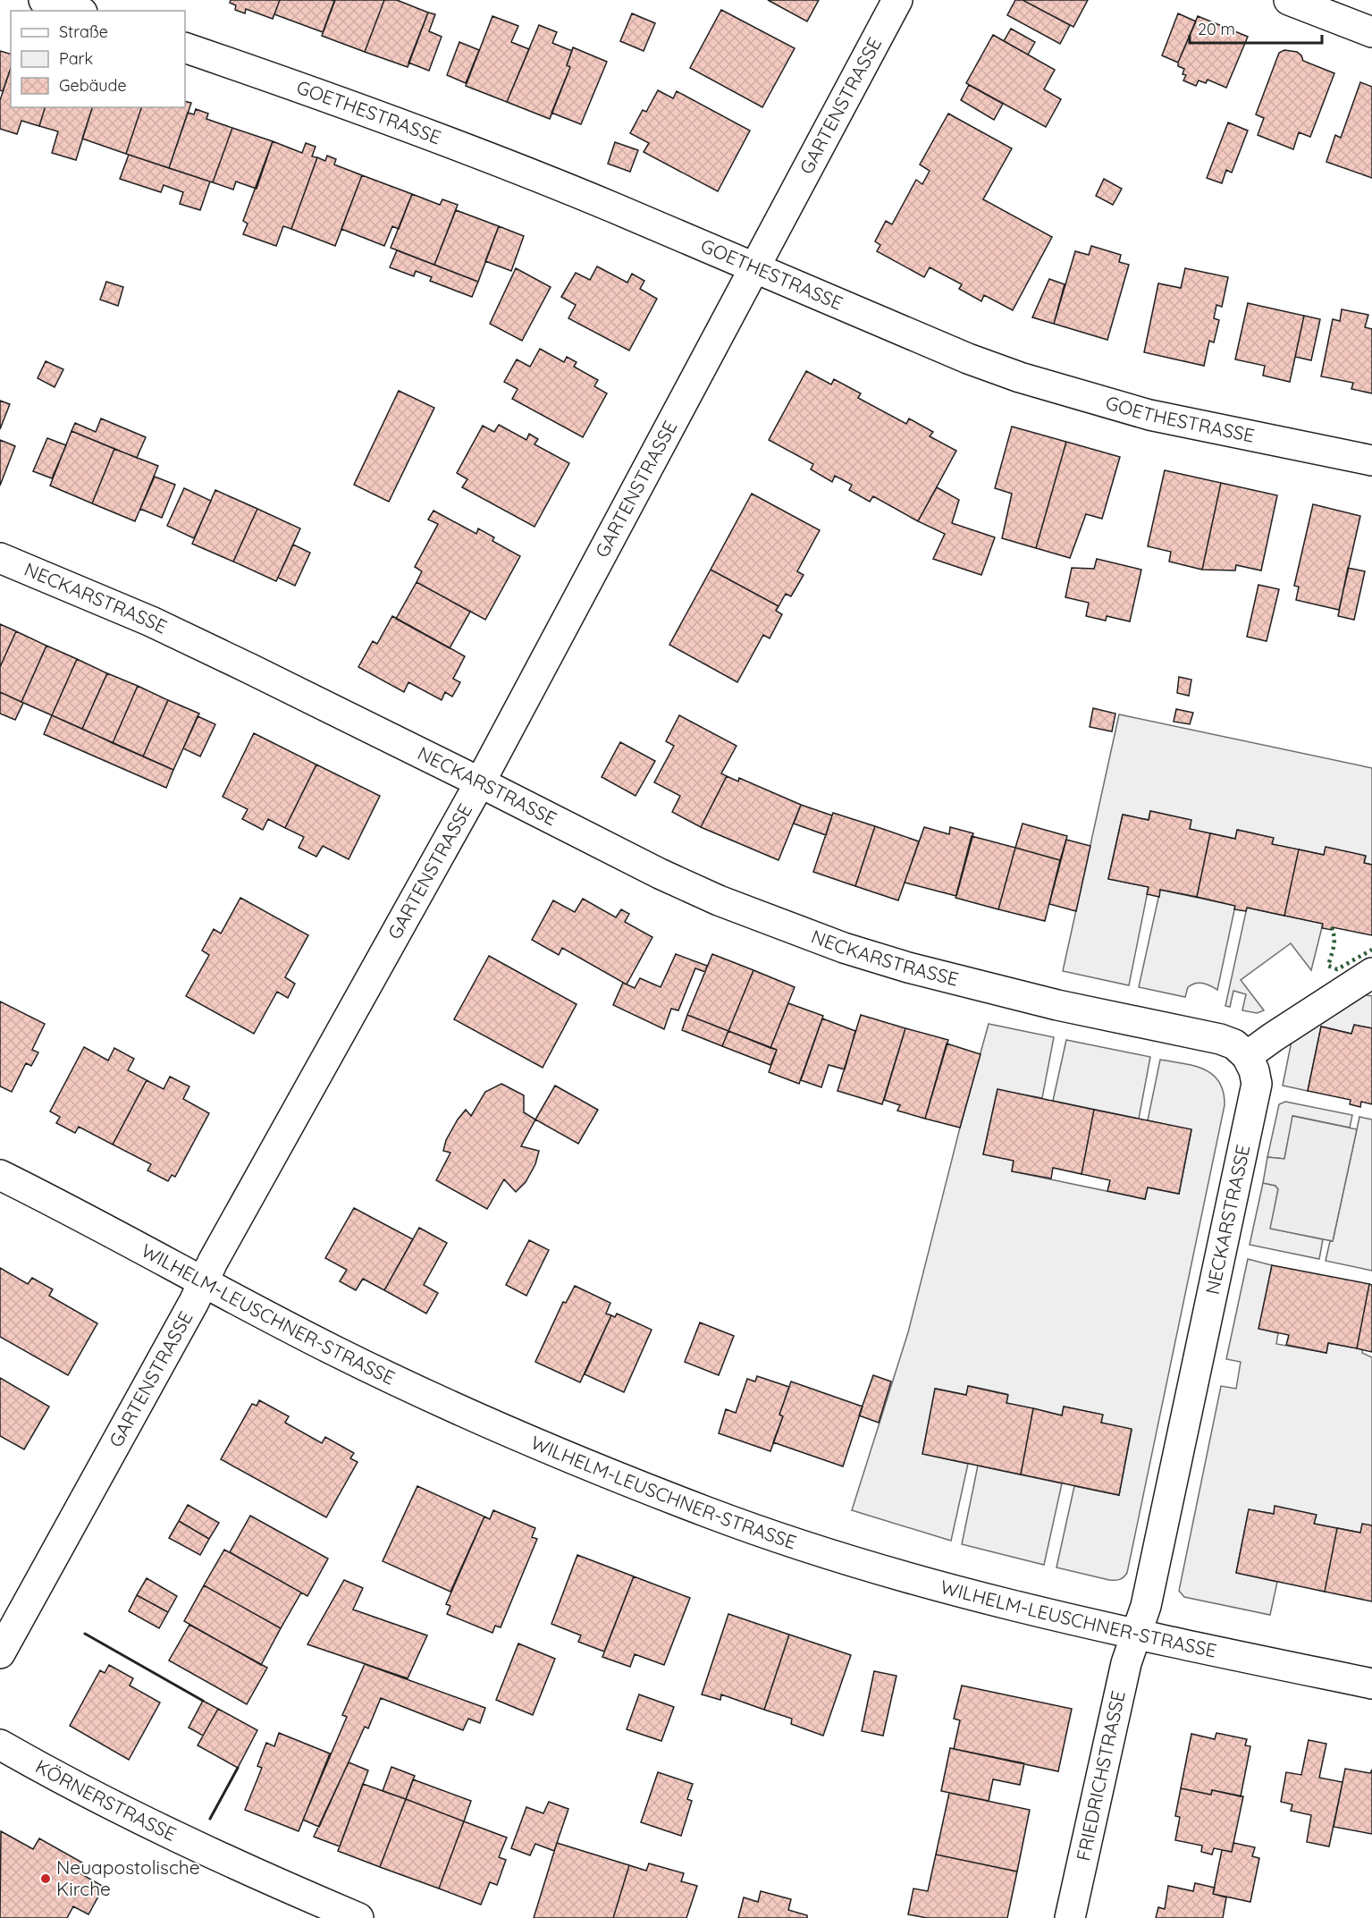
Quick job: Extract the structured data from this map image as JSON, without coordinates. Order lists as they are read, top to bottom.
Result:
{
  "streets": {
    "street": [
      "GARTENSTRASSE",
      "GOETHESTRASSE",
      "NECKARSTRASSE",
      "WILHELM-LEUSCHNER-STRASSE",
      "FRIEDRICHSTRASSE",
      "KÖRNERSTRASSE"
    ]
  },
  "crossings": [
    ["GARTENSTRASSE", "GOETHESTRASSE"],
    ["GARTENSTRASSE", "NECKARSTRASSE"],
    ["GARTENSTRASSE", "WILHELM-LEUSCHNER-STRASSE"],
    ["NECKARSTRASSE", "WILHELM-LEUSCHNER-STRASSE"],
    ["NECKARSTRASSE", "FRIEDRICHSTRASSE"],
    ["WILHELM-LEUSCHNER-STRASSE", "FRIEDRICHSTRASSE"]
  ],
  "places": ["Neuapostolische Kirche"],
  "legend": ["Straße", "Park", "Gebäude"],
  "scale_bar": "20 m"
}
